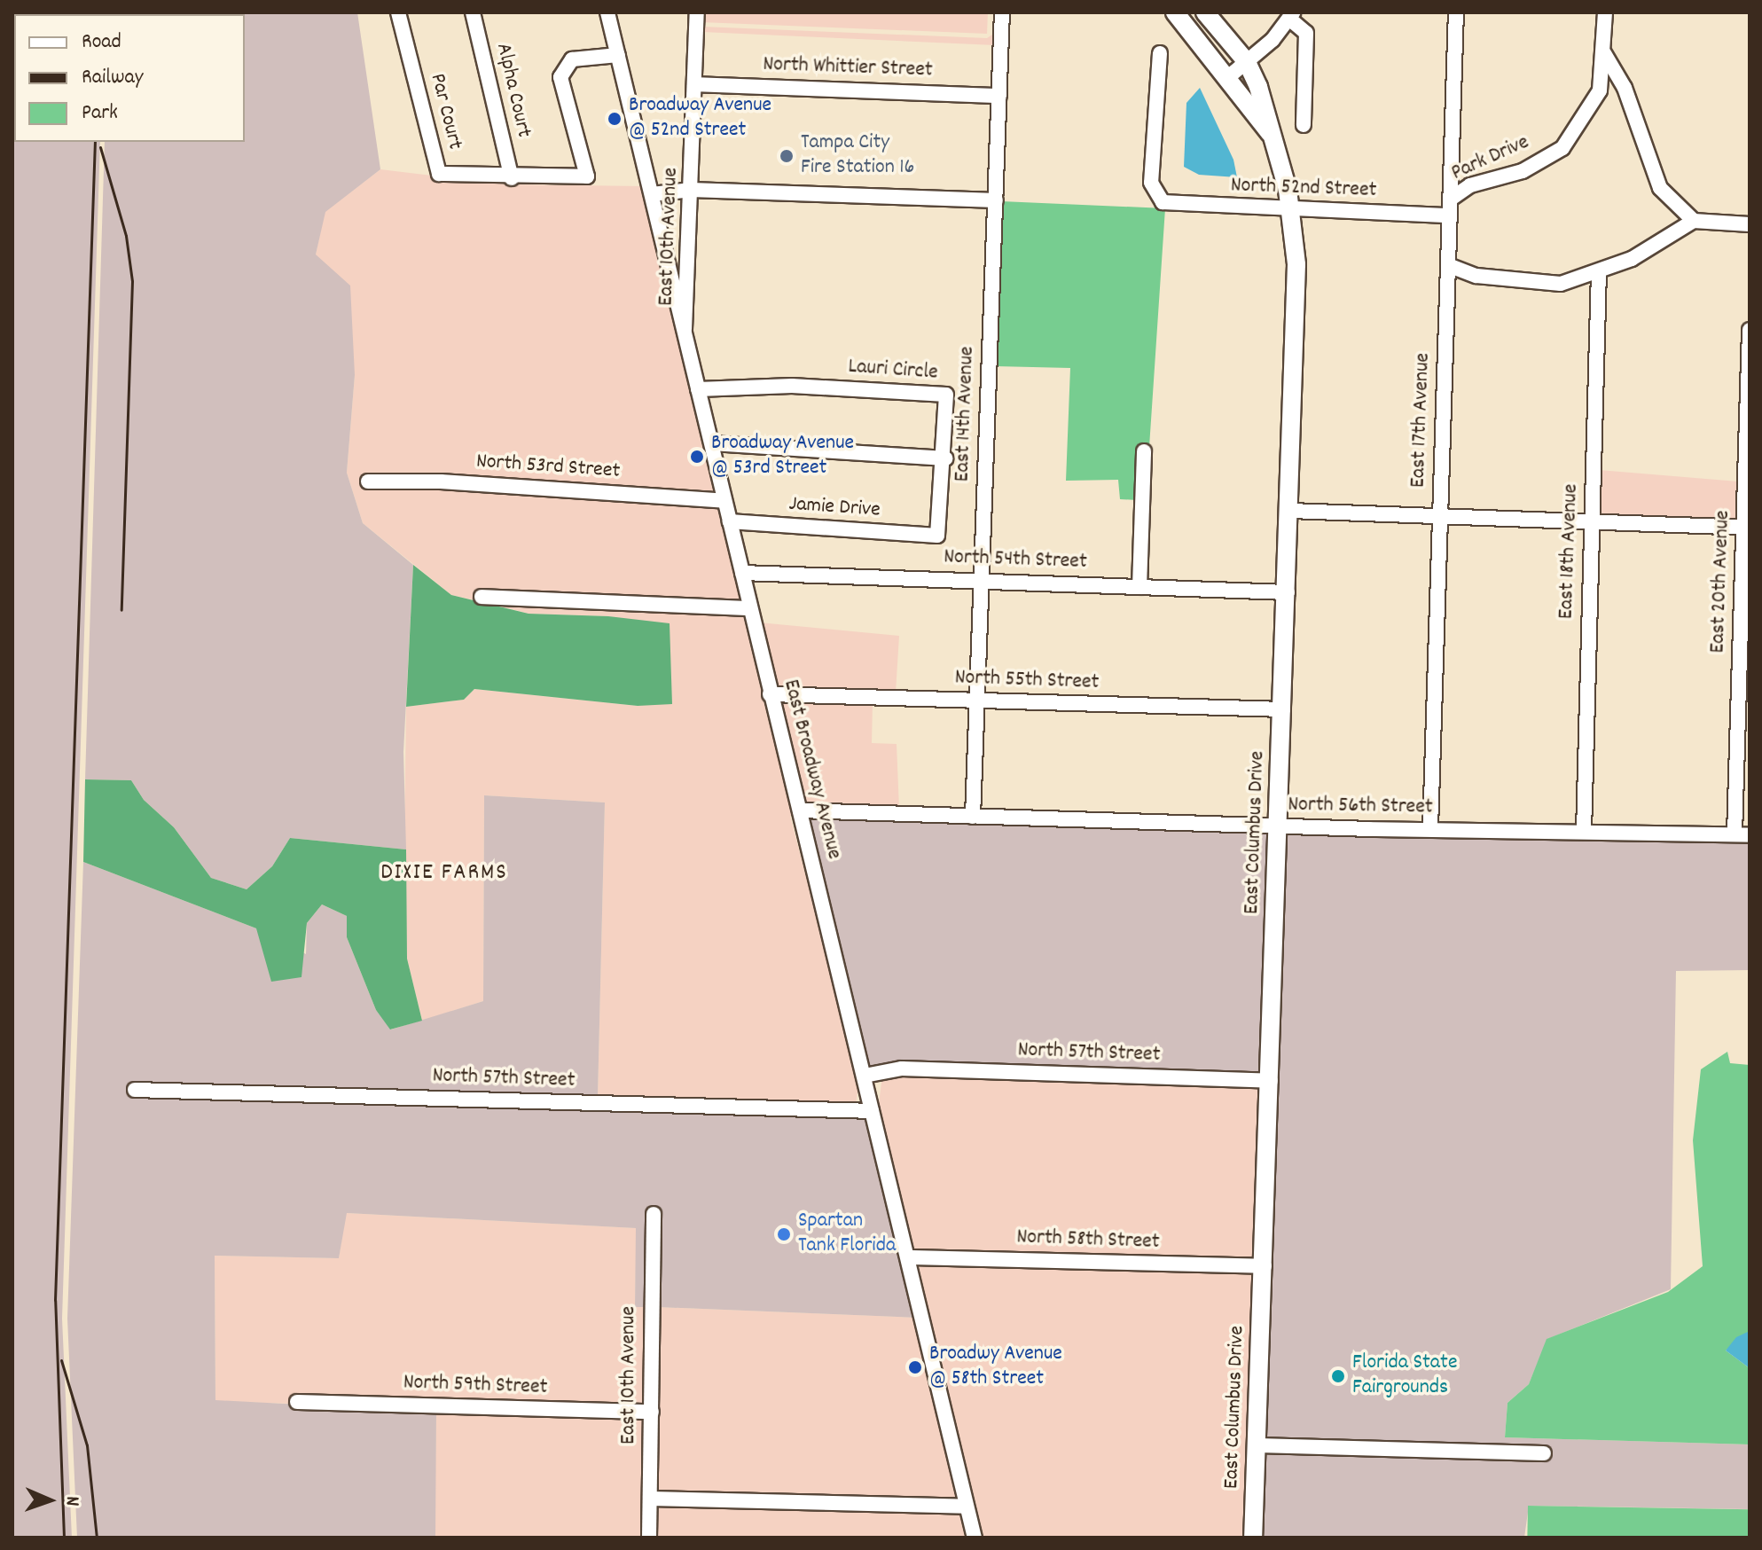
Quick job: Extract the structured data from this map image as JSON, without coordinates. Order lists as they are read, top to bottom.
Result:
{
  "streets": {
    "main road": ["East Columbus Drive"],
    "street": [
      "North Whittier Street",
      "Alpha Court",
      "Par Court",
      "Park Drive",
      "North 52nd Street",
      "East 10th Avenue",
      "Lauri Circle",
      "East 14th Avenue",
      "East 17th Avenue",
      "North 53rd Street",
      "Jamie Drive",
      "East 18th Avenue",
      "North 54th Street",
      "East 20th Avenue",
      "North 55th Street",
      "East Broadway Avenue",
      "North 56th Street",
      "North 57th Street",
      "North 58th Street",
      "North 59th Street"
    ]
  },
  "crossings": [
    ["North Whittier Street", "East 10th Avenue"],
    ["North Whittier Street", "East 14th Avenue"],
    ["Alpha Court", "Par Court"],
    ["Par Court", "East Broadway Avenue"],
    ["Park Drive", "East 17th Avenue"],
    ["North 52nd Street", "East 17th Avenue"],
    ["North 52nd Street", "East Columbus Drive"],
    ["East 10th Avenue", "East Broadway Avenue"],
    ["East 10th Avenue", "North 59th Street"],
    ["Lauri Circle", "Jamie Drive"],
    ["Lauri Circle", "East Broadway Avenue"],
    ["East 14th Avenue", "North 54th Street"],
    ["East 14th Avenue", "North 55th Street"],
    ["East 14th Avenue", "North 56th Street"],
    ["East 17th Avenue", "North 56th Street"],
    ["North 53rd Street", "East Broadway Avenue"],
    ["Jamie Drive", "East Broadway Avenue"],
    ["East 18th Avenue", "North 56th Street"],
    ["North 54th Street", "East Broadway Avenue"],
    ["North 54th Street", "East Columbus Drive"],
    ["East 20th Avenue", "North 56th Street"],
    ["North 55th Street", "East Broadway Avenue"],
    ["North 55th Street", "East Columbus Drive"],
    ["East Broadway Avenue", "North 56th Street"],
    ["East Broadway Avenue", "North 57th Street"],
    ["East Broadway Avenue", "North 58th Street"],
    ["North 56th Street", "East Columbus Drive"],
    ["East Columbus Drive", "North 57th Street"],
    ["East Columbus Drive", "North 58th Street"]
  ],
  "districts": ["DIXIE FARMS"],
  "places": [
    "Broadway Avenue @ 52nd Street",
    "Tampa City Fire Station 16",
    "Broadway Avenue @ 53rd Street",
    "Spartan Tank Florida",
    "Broadwy Avenue @ 58th Street",
    "Florida State Fairgrounds"
  ],
  "legend": ["Road", "Railway", "Park"],
  "north": "right"
}
